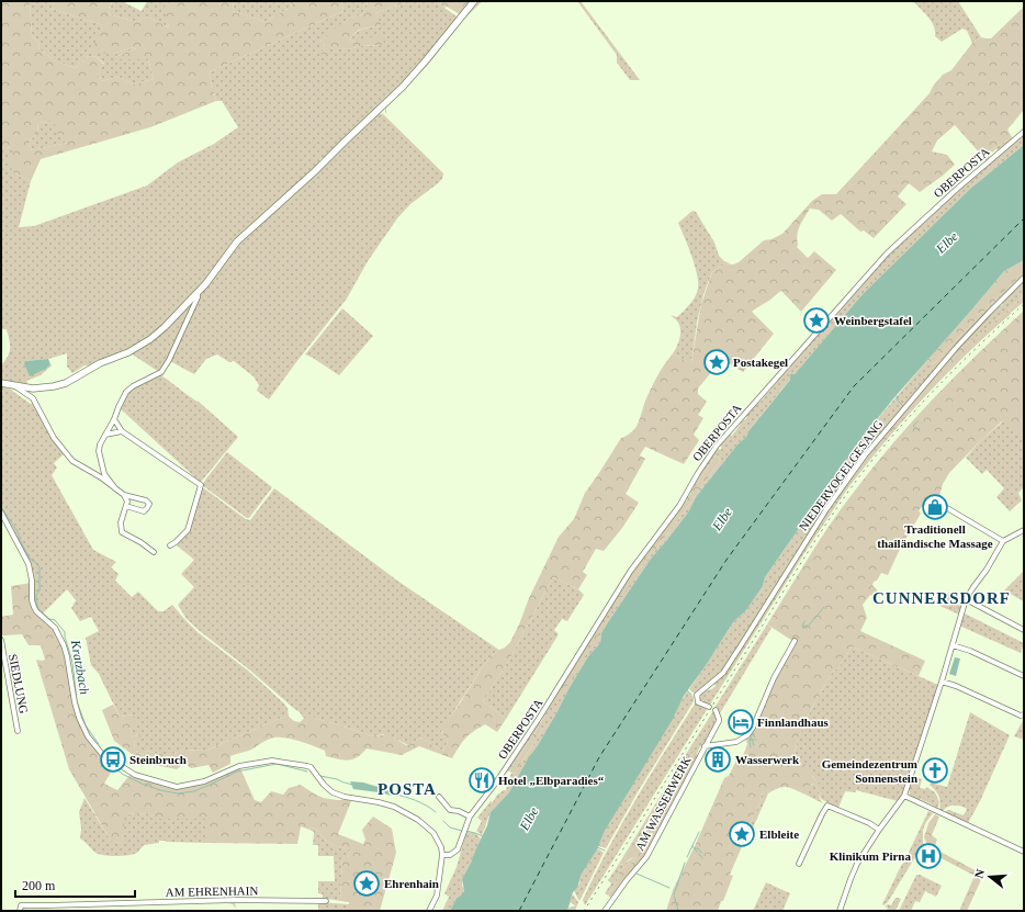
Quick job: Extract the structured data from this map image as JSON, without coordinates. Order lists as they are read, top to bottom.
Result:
{
  "streets": {
    "street": [
      "OBERPOSTA",
      "NIEDERVOGELGESANG",
      "SIEDLUNG",
      "AM WASSERWERK",
      "AM EHRENHAIN"
    ]
  },
  "districts": ["CUNNERSDORF", "POSTA"],
  "water": ["Elbe", "Kratzbach"],
  "places": {
    "place": [
      "Weinbergstafel",
      "Postakegel",
      "Elbleite",
      "Ehrenhain"
    ],
    "shop": ["Traditionell thailändische Massage"],
    "hotel": ["Finnlandhaus"],
    "bus stop": ["Steinbruch"],
    "building": ["Wasserwerk"],
    "church": ["Gemeindezentrum Sonnenstein"],
    "restaurant": ["Hotel „Elbparadies“"],
    "hospital": ["Klinikum Pirna"]
  },
  "scale_bar": "200 m",
  "north": "left"
}
